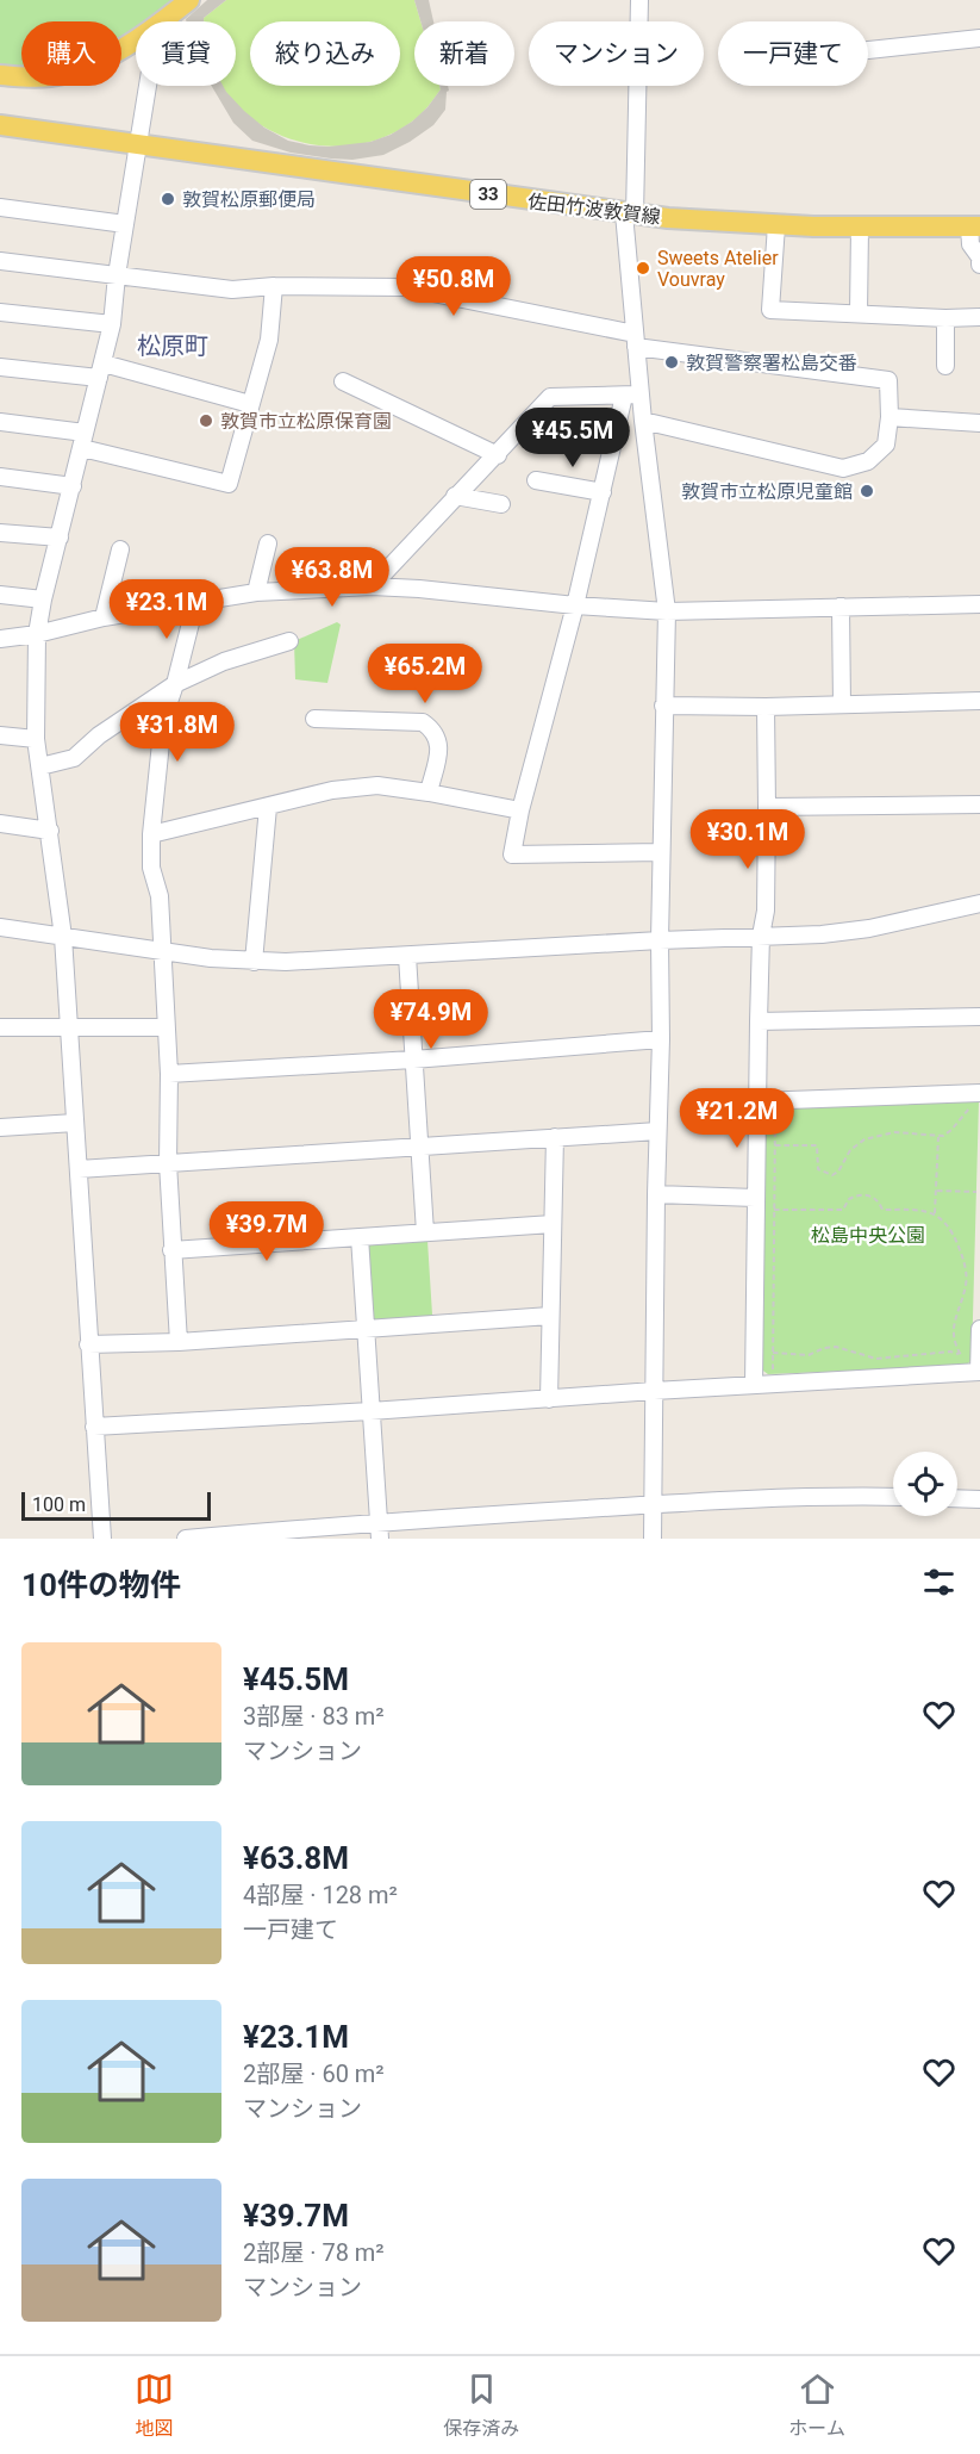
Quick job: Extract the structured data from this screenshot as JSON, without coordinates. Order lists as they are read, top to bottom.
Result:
{
  "streets": {
    "main road": ["33", "佐田竹波敦賀線"]
  },
  "districts": ["松原町"],
  "parks": ["松島中央公園"],
  "places": [
    "敦賀松原郵便局",
    "Sweets Atelier Vouvray",
    "敦賀警察署松島交番",
    "敦賀市立松原保育園",
    "敦賀市立松原児童館"
  ],
  "scale_bar": "100 m",
  "page": {
    "chip": [
      "購入",
      "賃貸",
      "絞り込み",
      "新着",
      "マンション",
      "一戸建て"
    ],
    "price": [
      "¥50.8M",
      "¥45.5M",
      "¥63.8M",
      "¥23.1M",
      "¥65.2M",
      "¥31.8M",
      "¥30.1M",
      "¥74.9M",
      "¥21.2M",
      "¥39.7M"
    ],
    "scale": "100 m",
    "heading": "10件の物件",
    "list": [
      {
        "name": "¥45.5M",
        "note": "3部屋 · 83 m² · マンション"
      },
      {
        "name": "¥63.8M",
        "note": "4部屋 · 128 m² · 一戸建て"
      },
      {
        "name": "¥23.1M",
        "note": "2部屋 · 60 m² · マンション"
      },
      {
        "name": "¥39.7M",
        "note": "2部屋 · 78 m² · マンション"
      }
    ],
    "tabs": ["地図", "保存済み", "ホーム"]
  }
}
